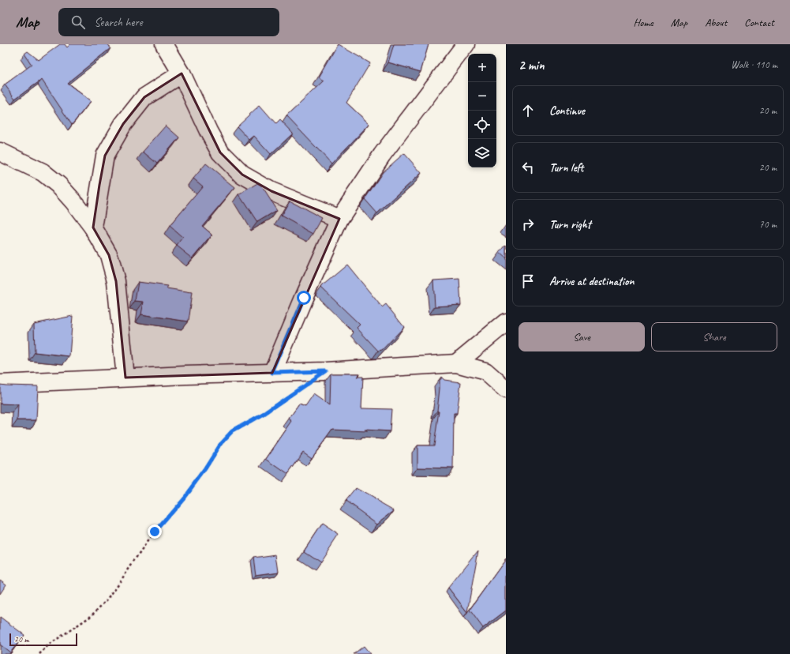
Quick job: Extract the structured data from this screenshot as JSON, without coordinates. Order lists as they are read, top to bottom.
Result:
{
  "scale_bar": "20 m",
  "page": {
    "header": "Map",
    "search": "Search here",
    "nav": [
      "Home",
      "Map",
      "About",
      "Contact"
    ],
    "heading": ["2 min", "Walk · 110 m"],
    "map_buttons": ["+", "−"],
    "list": [
      ["Continue", "20 m"],
      ["Turn left", "20 m"],
      ["Turn right", "70 m"],
      "Arrive at destination"
    ],
    "buttons": ["Save", "Share"],
    "scale": "20 m"
  }
}
